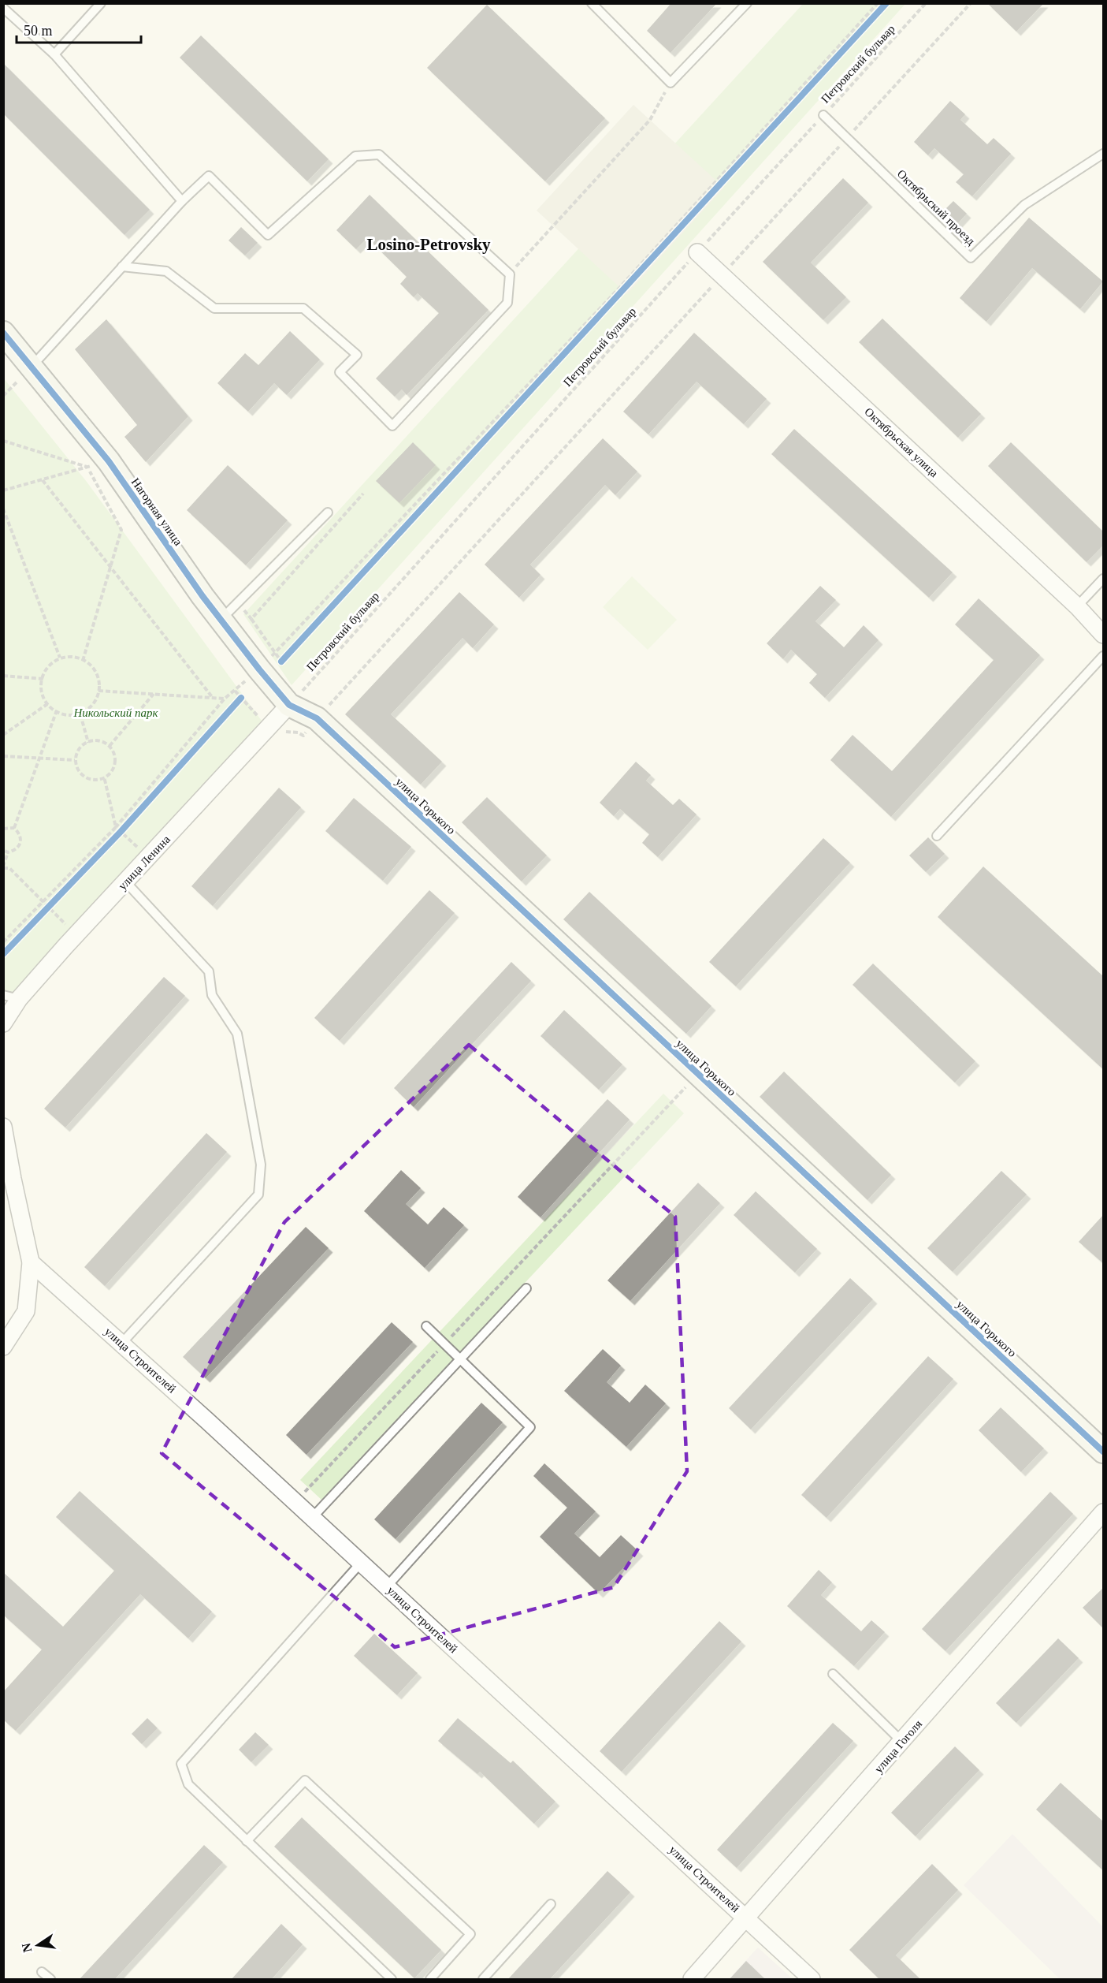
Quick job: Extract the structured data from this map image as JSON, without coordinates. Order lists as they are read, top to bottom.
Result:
{
  "streets": {
    "street": [
      "Октябрьская улица",
      "Нагорная улица",
      "улица Горького",
      "улица Ленина",
      "улица Строителей",
      "улица Гоголя"
    ],
    "lane": ["Октябрьский проезд"],
    "path": ["Петровский бульвар"]
  },
  "crossings": [
    ["Петровский бульвар", "Октябрьский проезд"],
    ["Петровский бульвар", "Октябрьская улица"],
    ["Петровский бульвар", "Нагорная улица"],
    ["Петровский бульвар", "улица Горького"],
    ["Петровский бульвар", "улица Ленина"],
    ["Нагорная улица", "улица Горького"],
    ["Нагорная улица", "улица Ленина"],
    ["улица Горького", "улица Ленина"],
    ["улица Строителей", "улица Гоголя"]
  ],
  "districts": ["Losino-Petrovsky"],
  "parks": ["Никольский парк"],
  "scale_bar": "50 m",
  "north": "left"
}
